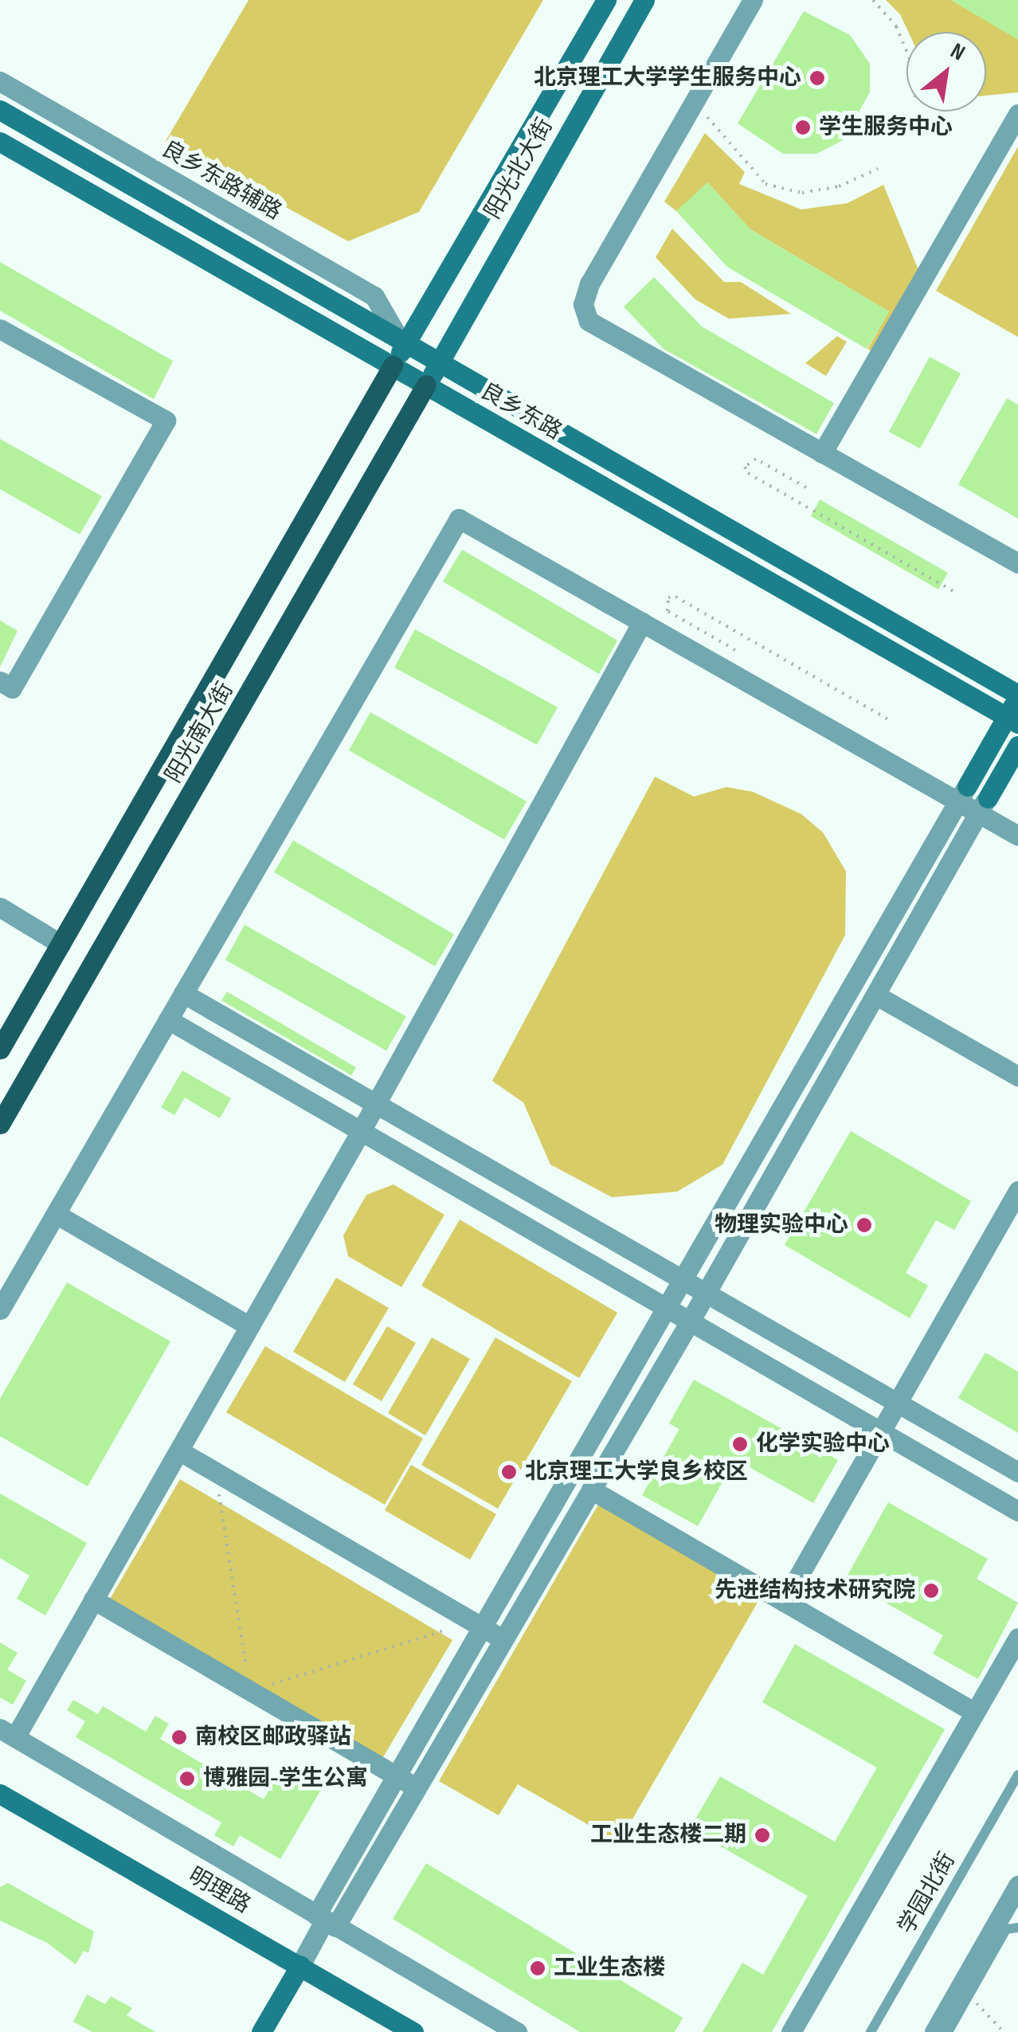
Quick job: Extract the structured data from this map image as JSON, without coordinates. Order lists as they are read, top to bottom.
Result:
{
  "streets": {
    "main road": [
      "阳光北大街",
      "良乡东路",
      "阳光南大街",
      "明理路"
    ],
    "street": ["良乡东路辅路"],
    "lane": ["学园北街"]
  },
  "crossings": [
    ["阳光北大街", "良乡东路辅路"],
    ["阳光北大街", "良乡东路"],
    ["阳光北大街", "阳光南大街"],
    ["良乡东路辅路", "良乡东路"],
    ["良乡东路辅路", "阳光南大街"],
    ["良乡东路", "阳光南大街"]
  ],
  "places": [
    "北京理工大学学生服务中心",
    "学生服务中心",
    "物理实验中心",
    "化学实验中心",
    "北京理工大学良乡校区",
    "先进结构技术研究院",
    "南校区邮政驿站",
    "博雅园-学生公寓",
    "工业生态楼二期",
    "工业生态楼"
  ],
  "north": "top right"
}
